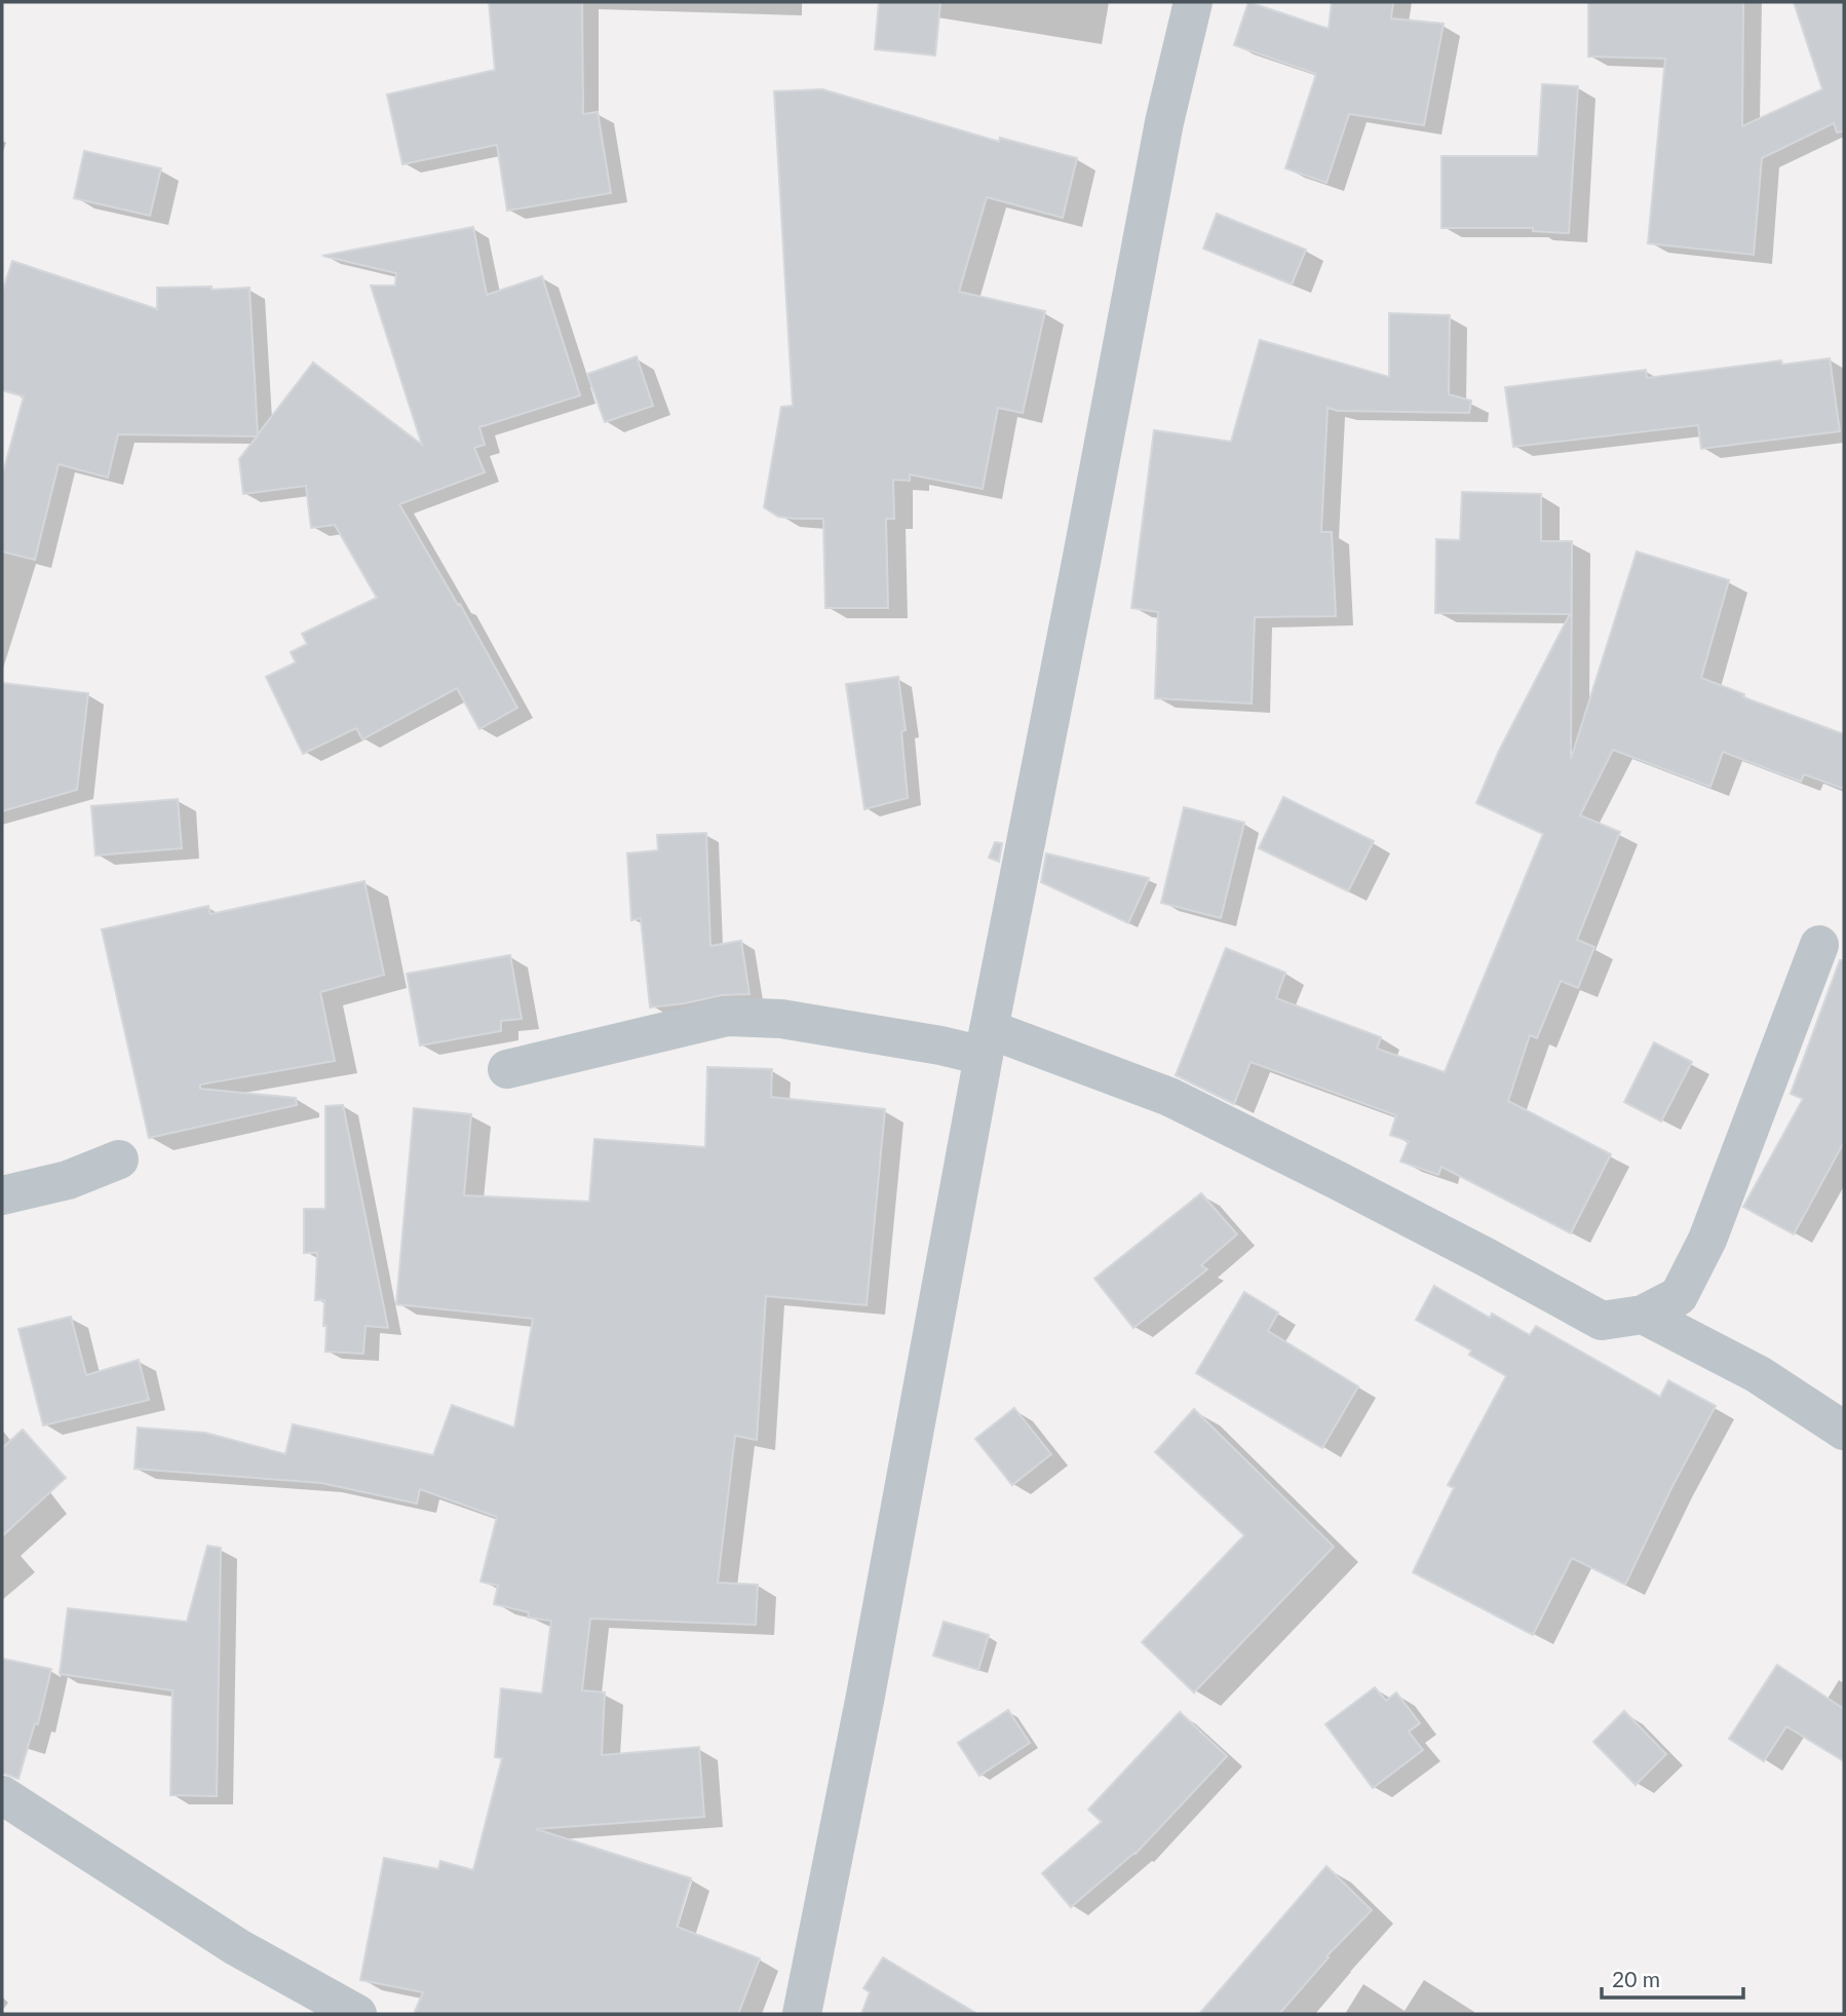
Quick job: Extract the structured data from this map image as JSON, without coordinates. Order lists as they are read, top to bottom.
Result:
{
  "scale_bar": "20 m"
}
